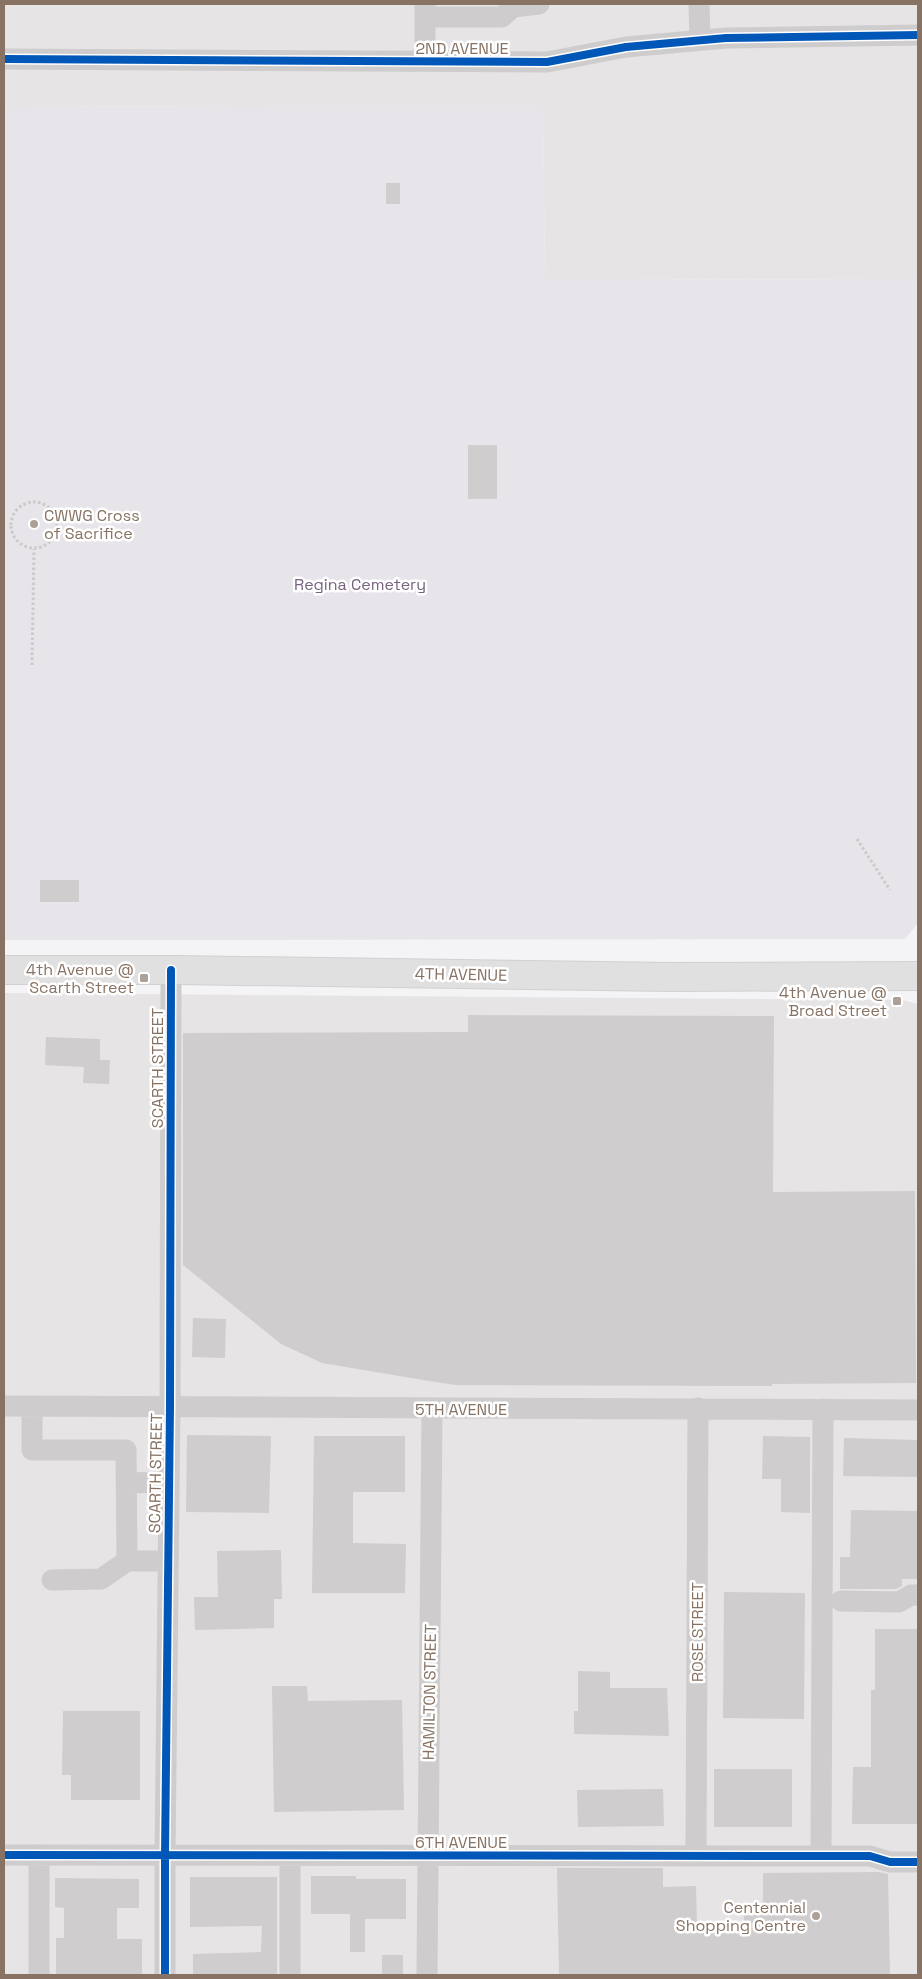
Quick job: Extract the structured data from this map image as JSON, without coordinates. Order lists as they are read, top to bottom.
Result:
{
  "streets": {
    "main road": ["4TH AVENUE"],
    "street": [
      "2ND AVENUE",
      "SCARTH STREET",
      "5TH AVENUE",
      "ROSE STREET",
      "HAMILTON STREET",
      "6TH AVENUE"
    ]
  },
  "crossings": [
    ["4TH AVENUE", "SCARTH STREET"],
    ["SCARTH STREET", "5TH AVENUE"],
    ["SCARTH STREET", "6TH AVENUE"],
    ["5TH AVENUE", "ROSE STREET"],
    ["5TH AVENUE", "HAMILTON STREET"],
    ["ROSE STREET", "6TH AVENUE"],
    ["HAMILTON STREET", "6TH AVENUE"]
  ],
  "parks": ["Regina Cemetery"],
  "places": {
    "other": ["CWWG Cross of Sacrifice", "Centennial Shopping Centre"],
    "transit": ["4th Avenue @ Scarth Street", "4th Avenue @ Broad Street"]
  }
}
